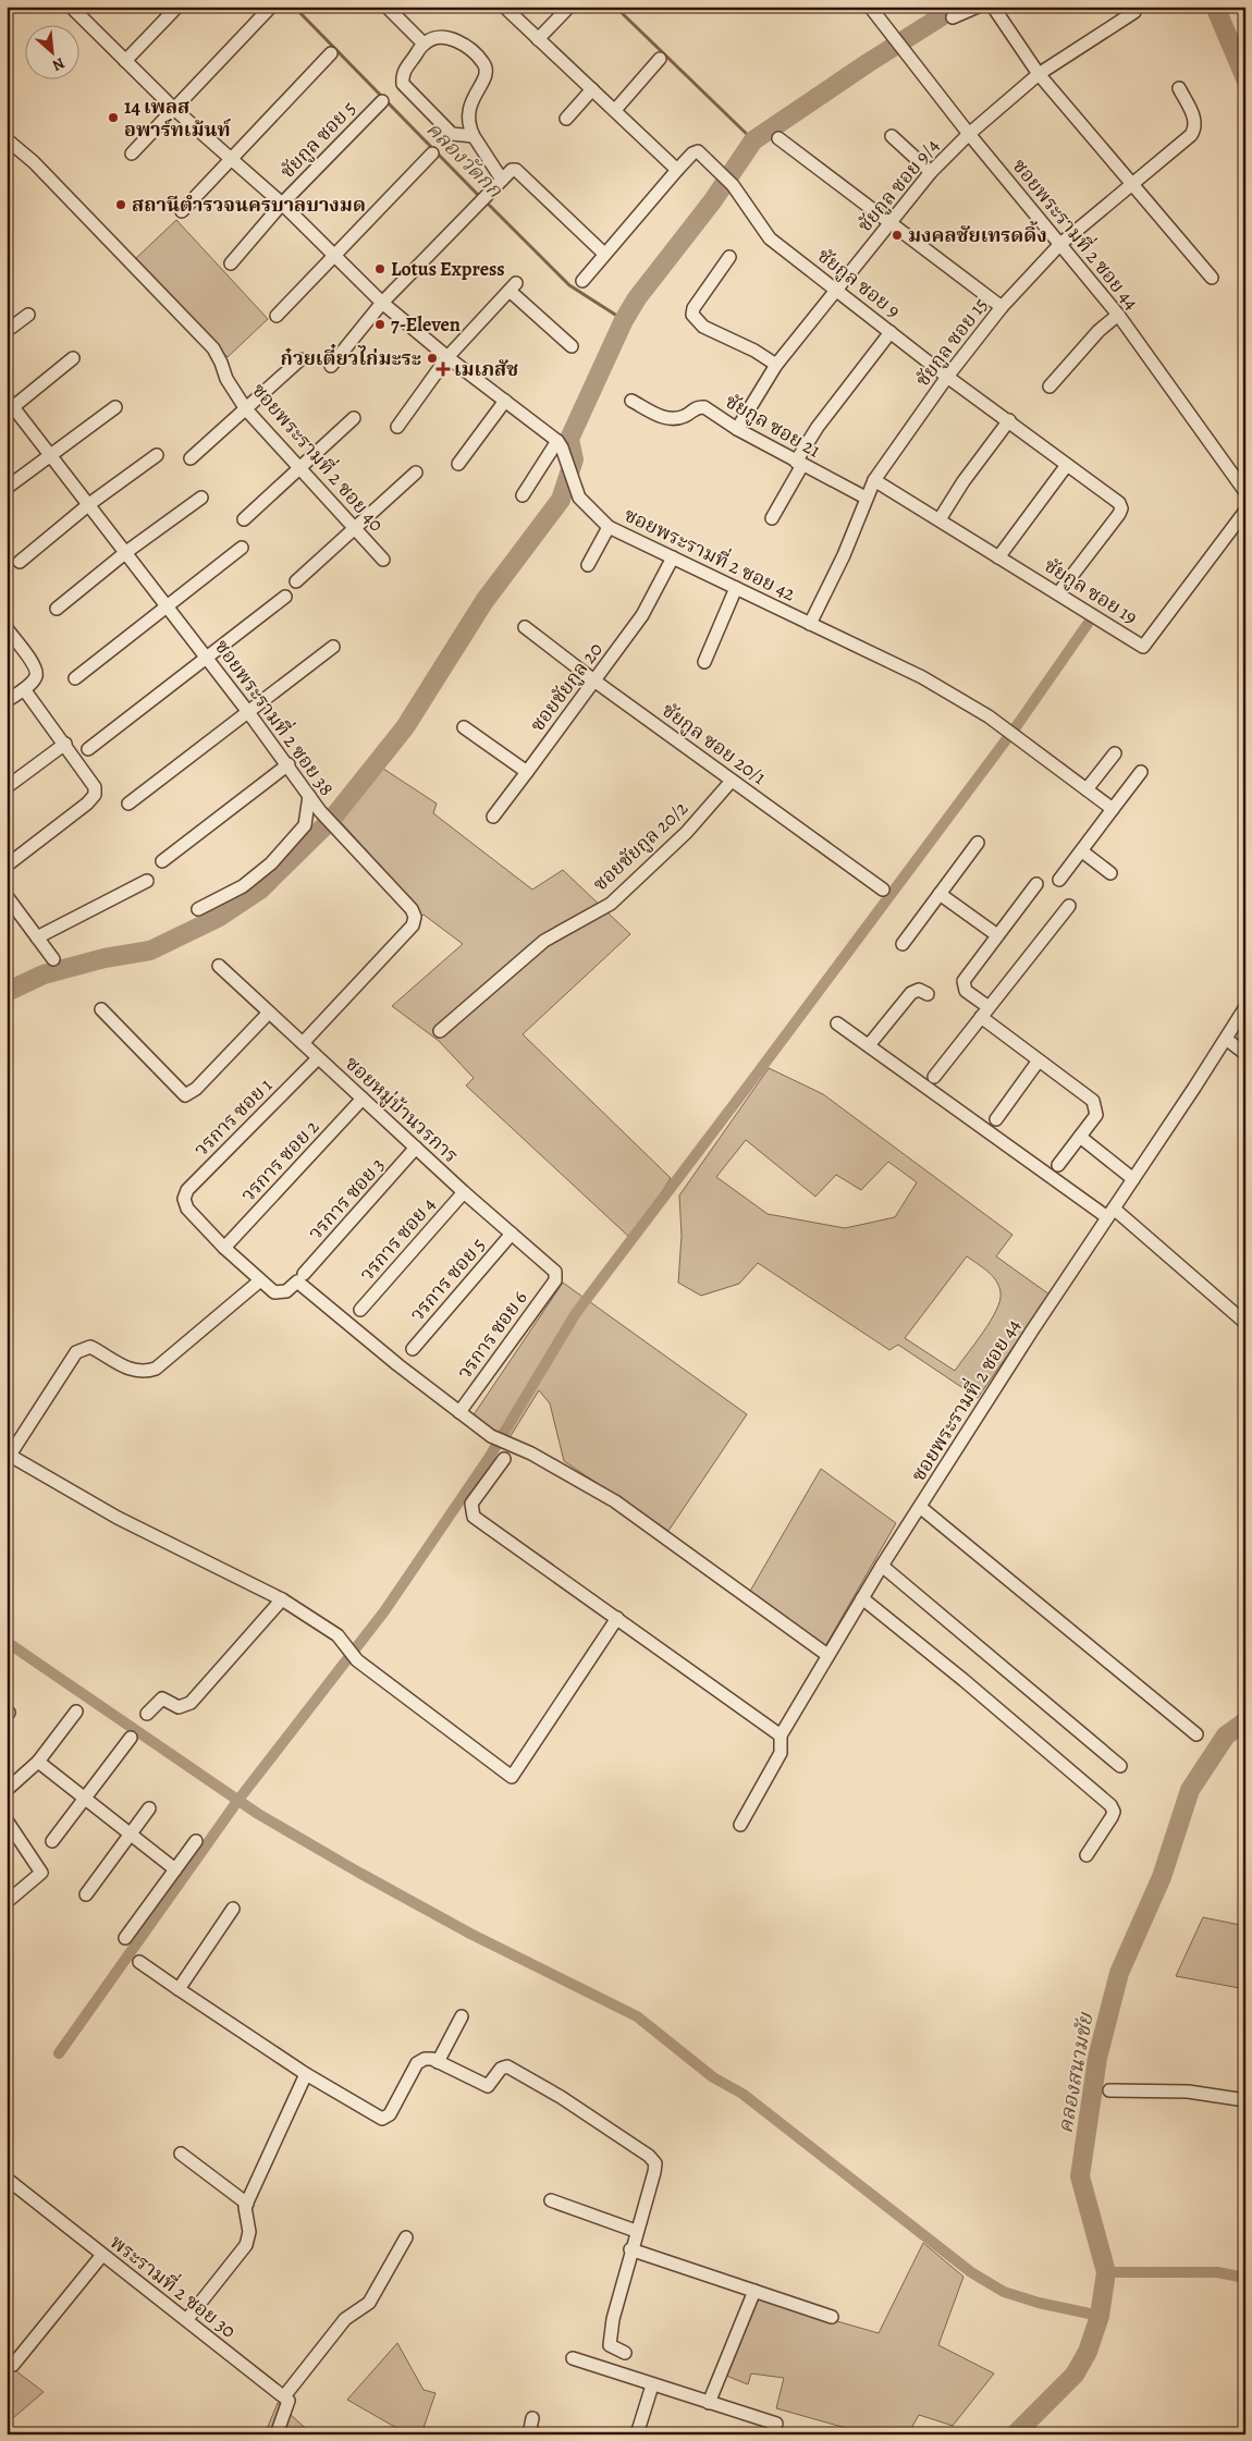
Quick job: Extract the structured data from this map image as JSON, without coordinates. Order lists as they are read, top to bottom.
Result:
{
  "streets": {
    "street": [
      "ชัยกูล ซอย 5",
      "ชัยกูล ซอย 9/4",
      "ซอยพระรามที่ 2 ซอย 44",
      "ชัยกูล ซอย 9",
      "ชัยกูล ซอย 15",
      "ชัยกูล ซอย 21",
      "ซอยพระรามที่ 2 ซอย 40",
      "ซอยพระรามที่ 2 ซอย 42",
      "ชัยกูล ซอย 19",
      "ซอยชัยกูล 20",
      "ซอยพระรามที่ 2 ซอย 38",
      "ชัยกูล ซอย 20/1",
      "ซอยชัยกูล 20/2",
      "ซอยหมู่บ้านวรการ",
      "วรการ ซอย 1",
      "วรการ ซอย 2",
      "วรการ ซอย 3",
      "วรการ ซอย 4",
      "วรการ ซอย 5",
      "วรการ ซอย 6",
      "พระรามที่ 2 ซอย 30"
    ]
  },
  "crossings": [
    ["ชัยกูล ซอย 5", "ซอยพระรามที่ 2 ซอย 42"],
    ["ชัยกูล ซอย 9/4", "ซอยพระรามที่ 2 ซอย 44"],
    ["ชัยกูล ซอย 9/4", "ชัยกูล ซอย 9"],
    ["ชัยกูล ซอย 9/4", "ชัยกูล ซอย 21"],
    ["ซอยพระรามที่ 2 ซอย 44", "ชัยกูล ซอย 15"],
    ["ชัยกูล ซอย 9", "ชัยกูล ซอย 15"],
    ["ชัยกูล ซอย 9", "ชัยกูล ซอย 19"],
    ["ชัยกูล ซอย 15", "ชัยกูล ซอย 21"],
    ["ชัยกูล ซอย 15", "ซอยพระรามที่ 2 ซอย 42"],
    ["ชัยกูล ซอย 15", "ชัยกูล ซอย 19"],
    ["ซอยพระรามที่ 2 ซอย 42", "ซอยชัยกูล 20"],
    ["ซอยชัยกูล 20", "ชัยกูล ซอย 20/1"],
    ["ซอยพระรามที่ 2 ซอย 38", "ซอยหมู่บ้านวรการ"],
    ["ชัยกูล ซอย 20/1", "ซอยชัยกูล 20/2"],
    ["ซอยหมู่บ้านวรการ", "วรการ ซอย 1"],
    ["ซอยหมู่บ้านวรการ", "วรการ ซอย 2"],
    ["ซอยหมู่บ้านวรการ", "วรการ ซอย 3"],
    ["ซอยหมู่บ้านวรการ", "วรการ ซอย 4"],
    ["ซอยหมู่บ้านวรการ", "วรการ ซอย 5"],
    ["ซอยหมู่บ้านวรการ", "วรการ ซอย 6"],
    ["วรการ ซอย 1", "วรการ ซอย 2"]
  ],
  "water": ["คลองวัดกก", "คลองสนามชัย"],
  "places": {
    "other": [
      "14 เพลส อพาร์ทเม้นท์",
      "สถานีตำรวจนครบาลบางมด",
      "มงคลชัยเทรดดิ้ง",
      "Lotus Express",
      "7-Eleven",
      "ก๋วยเตี๋ยวไก่มะระ"
    ],
    "health": ["เมเภสัช"]
  },
  "north": "bottom right"
}
